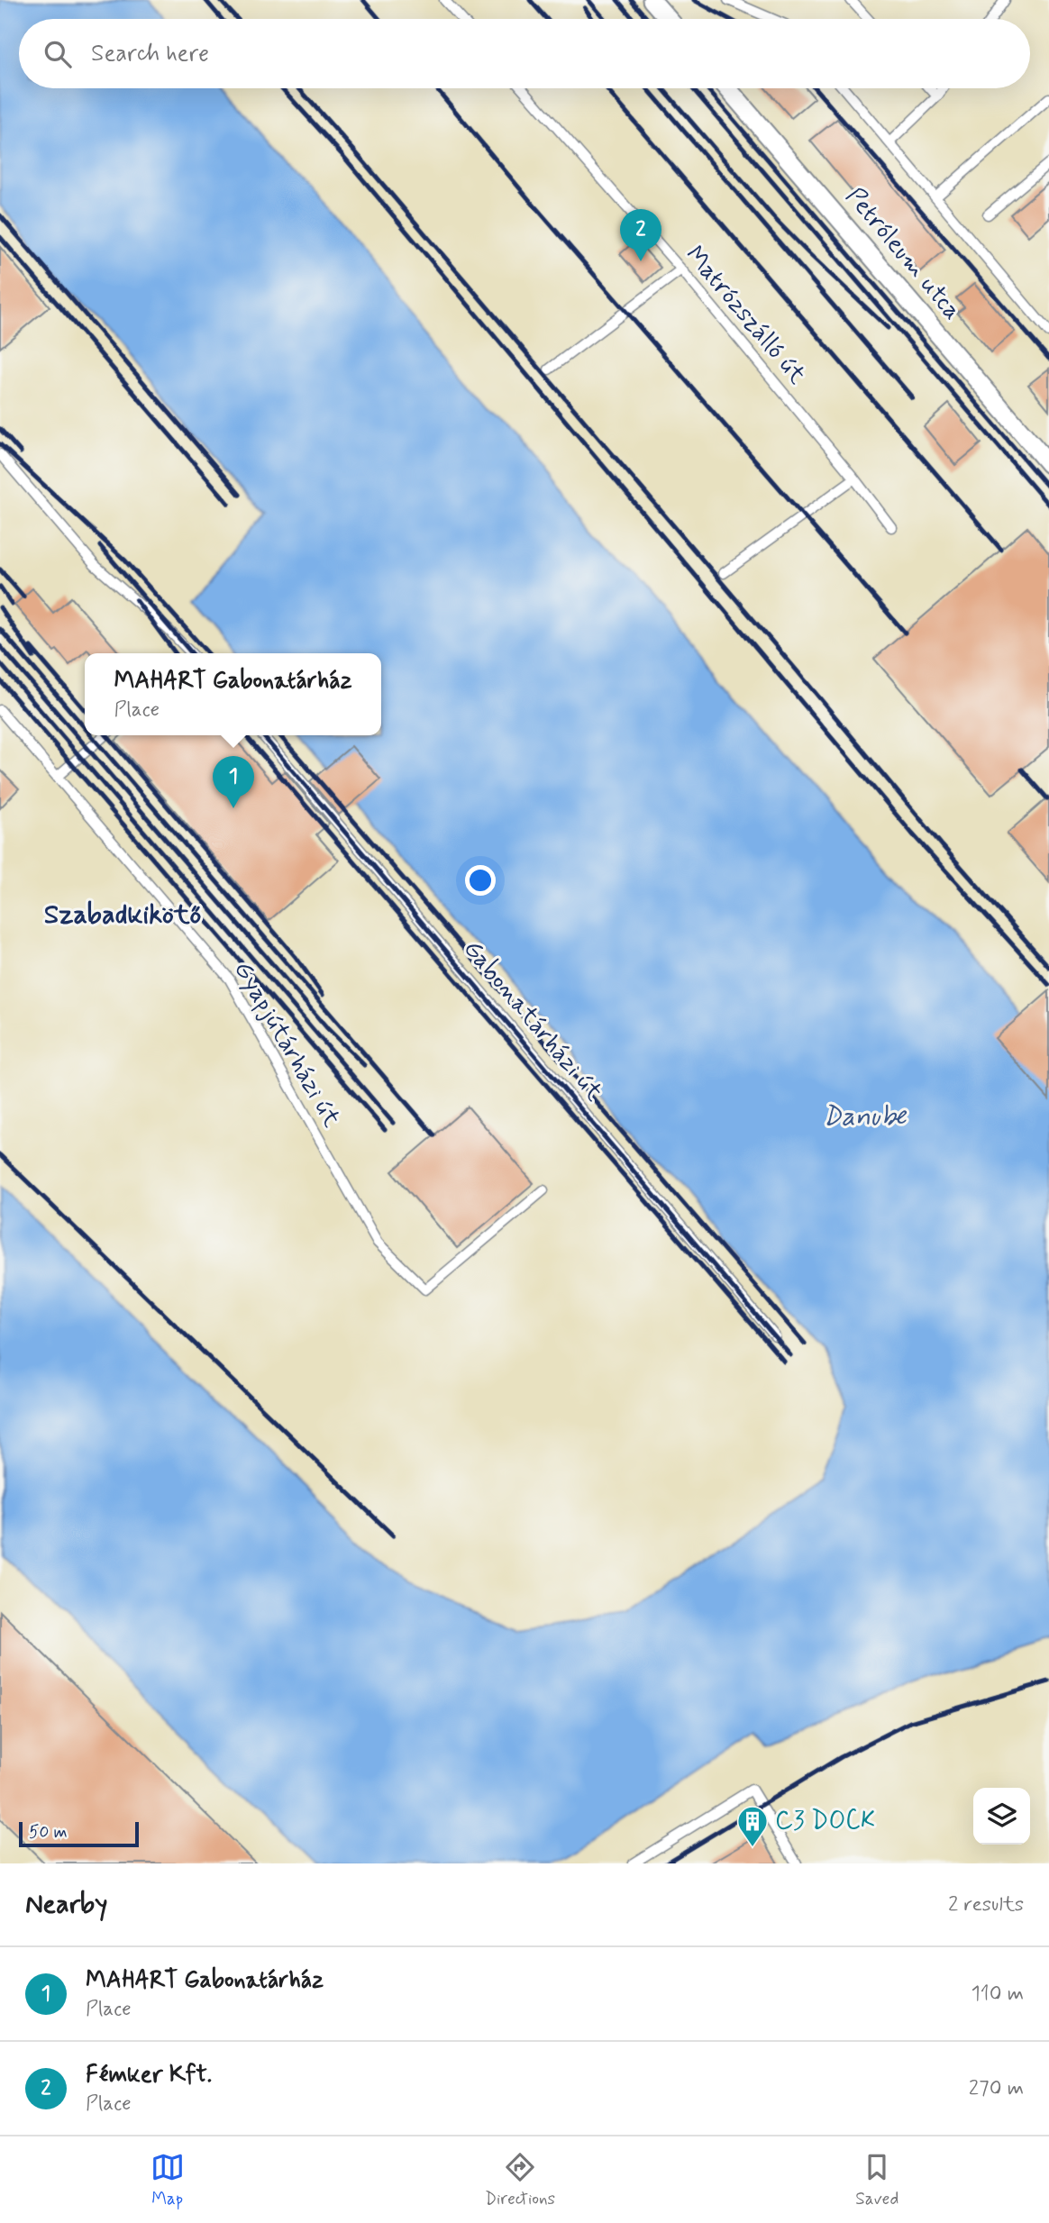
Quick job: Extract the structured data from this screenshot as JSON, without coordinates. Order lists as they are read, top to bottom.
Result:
{
  "streets": {
    "street": ["Petróleum utca"],
    "lane": ["Matrózszálló út", "Gabonatárházi út", "Gyapjútárházi út"]
  },
  "districts": ["Szabadkikötő"],
  "water": ["Danube"],
  "places": {
    "building": ["C3 DOCK"]
  },
  "scale_bar": "50 m",
  "page": {
    "search": "Search here",
    "pins": ["2", "1"],
    "popup": ["MAHART Gabonatárház", "Place"],
    "scale": "50 m",
    "heading": ["Nearby", "2 results"],
    "list": [
      {
        "mark": "1",
        "name": "MAHART Gabonatárház",
        "note": "Place",
        "value": "110 m"
      },
      {
        "mark": "2",
        "name": "Fémker Kft.",
        "note": "Place",
        "value": "270 m"
      }
    ],
    "nav": ["Map", "Directions", "Saved"]
  }
}
